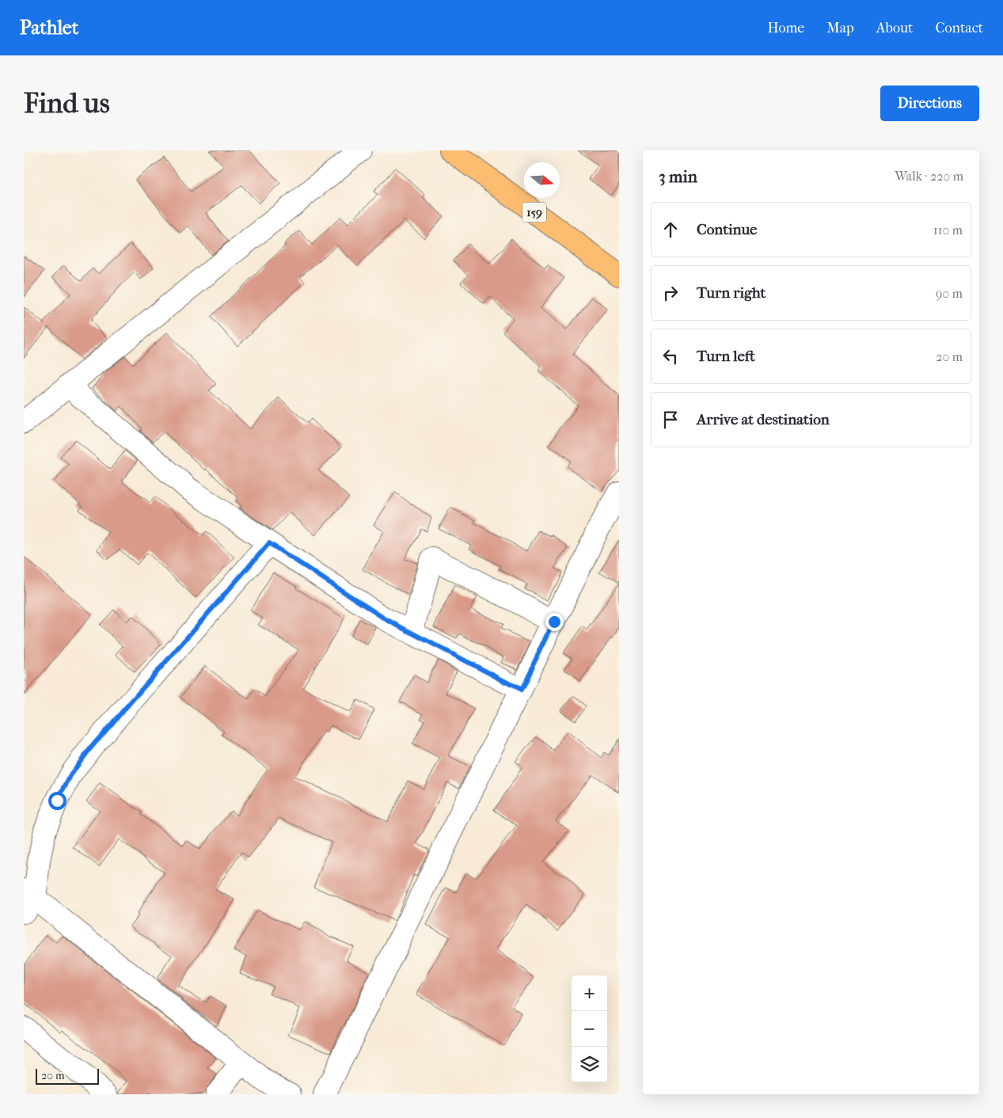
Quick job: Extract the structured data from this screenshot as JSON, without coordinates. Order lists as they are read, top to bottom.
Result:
{
  "streets": {
    "highway": ["159"]
  },
  "scale_bar": "20 m",
  "north": "right",
  "page": {
    "header": "Pathlet",
    "nav": [
      "Home",
      "Map",
      "About",
      "Contact"
    ],
    "buttons": "Directions",
    "title": "Find us",
    "heading": ["3 min", "Walk · 220 m"],
    "list": [
      ["Continue", "110 m"],
      ["Turn right", "90 m"],
      ["Turn left", "20 m"],
      "Arrive at destination"
    ],
    "map_buttons": ["+", "−"],
    "scale": "20 m"
  }
}
